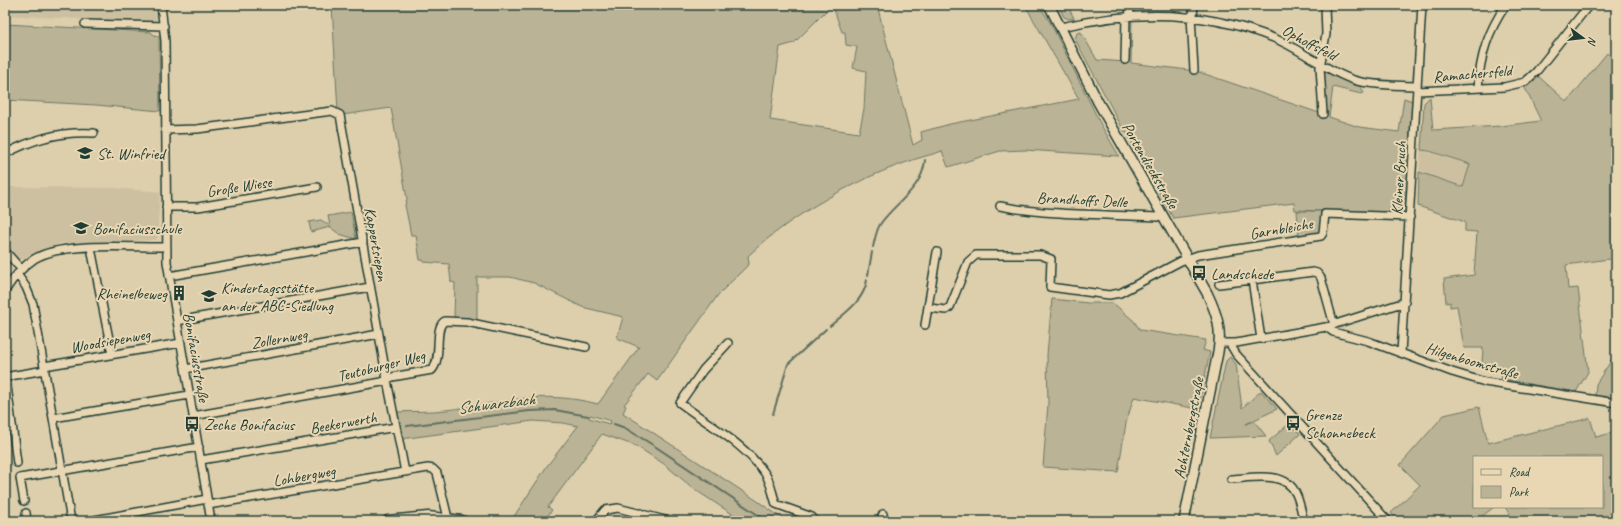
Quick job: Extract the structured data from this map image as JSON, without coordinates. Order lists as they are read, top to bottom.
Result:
{
  "streets": {
    "street": [
      "Ophoffsfeld",
      "Ramachersfeld",
      "Portendieckstraße",
      "Kleiner Bruch",
      "Große Wiese",
      "Brandhoffs Delle",
      "Garnbleiche",
      "Kappertsiepen",
      "Zollernweg",
      "Woodsiepenweg",
      "Bonifaciusstraße",
      "Hilgenboomstraße",
      "Teutoburger Weg",
      "Beekerwerth",
      "Achternbergstraße",
      "Lohbergweg"
    ]
  },
  "crossings": [
    ["Ophoffsfeld", "Ramachersfeld"],
    ["Ophoffsfeld", "Portendieckstraße"],
    ["Ophoffsfeld", "Kleiner Bruch"],
    ["Ramachersfeld", "Kleiner Bruch"],
    ["Portendieckstraße", "Brandhoffs Delle"],
    ["Portendieckstraße", "Garnbleiche"],
    ["Portendieckstraße", "Achternbergstraße"],
    ["Kleiner Bruch", "Garnbleiche"],
    ["Kleiner Bruch", "Hilgenboomstraße"],
    ["Große Wiese", "Bonifaciusstraße"],
    ["Kappertsiepen", "Zollernweg"],
    ["Kappertsiepen", "Bonifaciusstraße"],
    ["Kappertsiepen", "Teutoburger Weg"],
    ["Kappertsiepen", "Beekerwerth"],
    ["Kappertsiepen", "Lohbergweg"],
    ["Zollernweg", "Bonifaciusstraße"],
    ["Woodsiepenweg", "Bonifaciusstraße"],
    ["Bonifaciusstraße", "Teutoburger Weg"],
    ["Bonifaciusstraße", "Beekerwerth"],
    ["Bonifaciusstraße", "Lohbergweg"]
  ],
  "water": ["Schwarzbach"],
  "places": {
    "school or university": ["St. Winfried", "Bonifaciusschule", "Kindertagsstätte an der ABC-Siedlung"],
    "bus stop": ["Landschede", "Grenze Schonnebeck", "Zeche Bonifacius"],
    "building": ["Rheinelbeweg"]
  },
  "legend": ["Road", "Park"],
  "north": "right"
}
